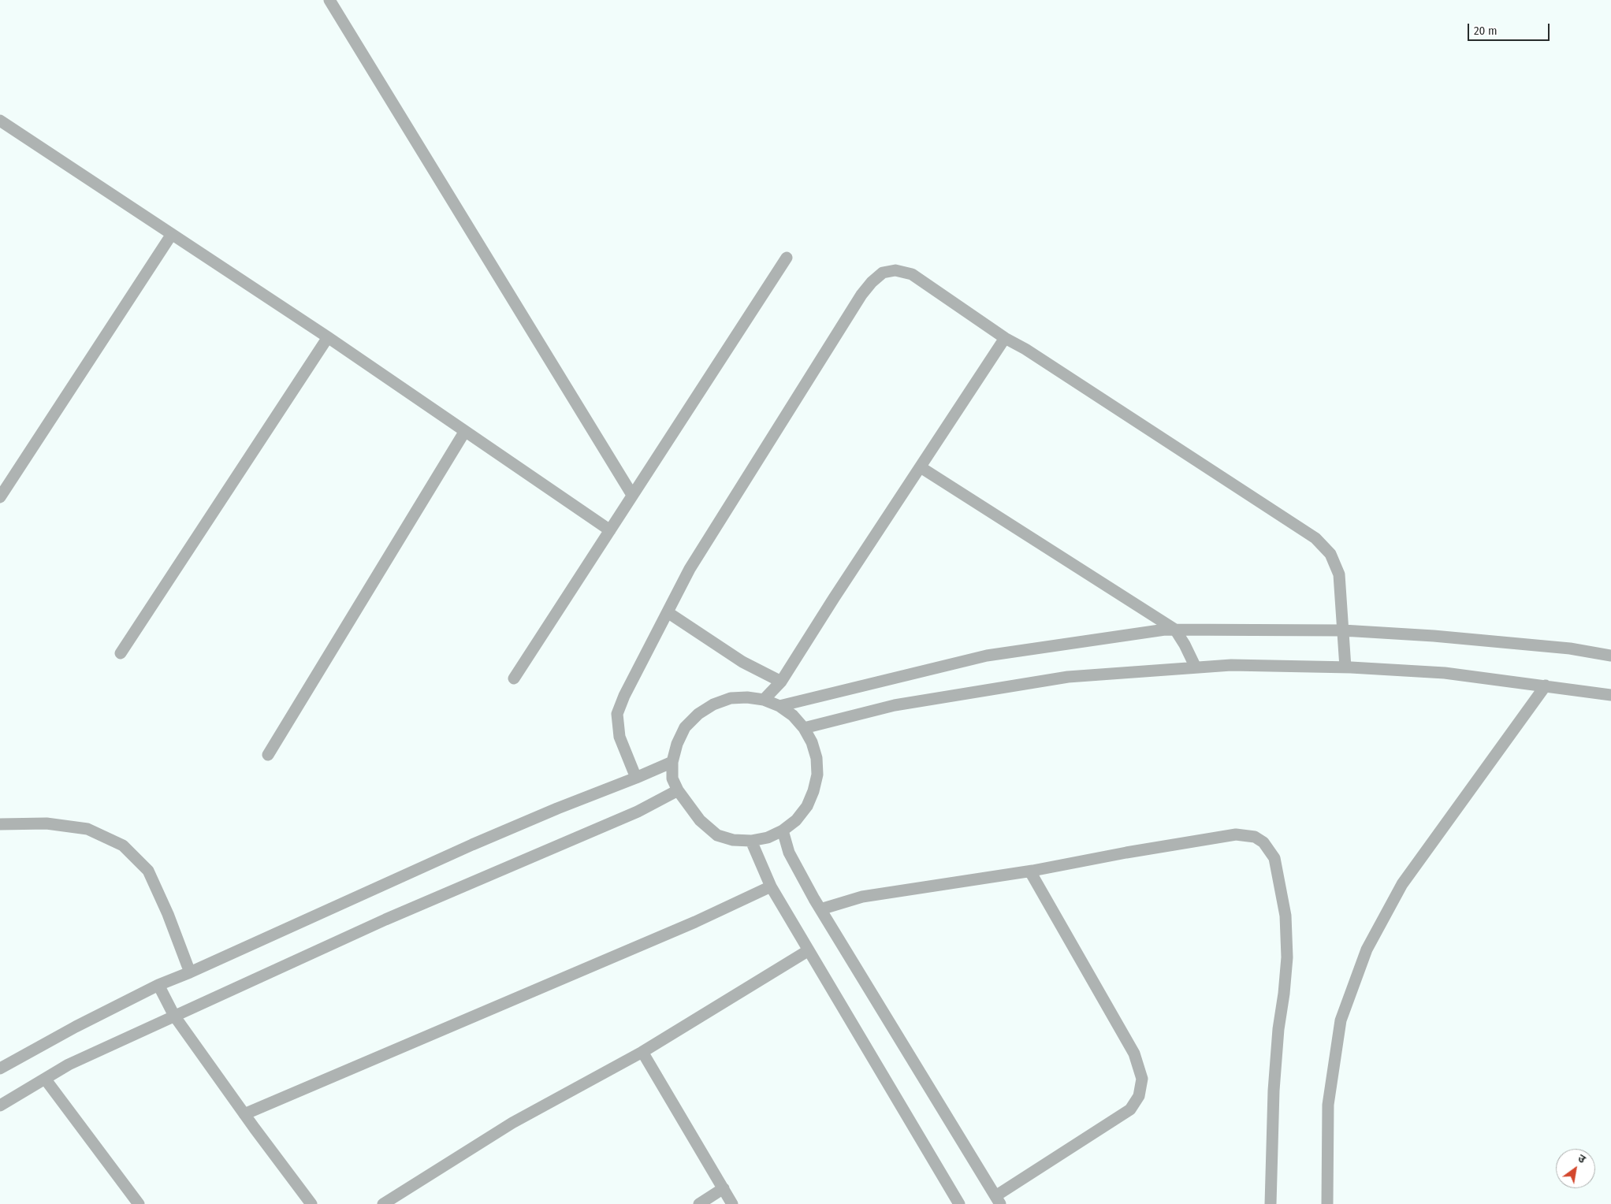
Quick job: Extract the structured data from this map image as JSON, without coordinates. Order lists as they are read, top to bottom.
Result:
{
  "scale_bar": "20 m",
  "north": "top right"
}
